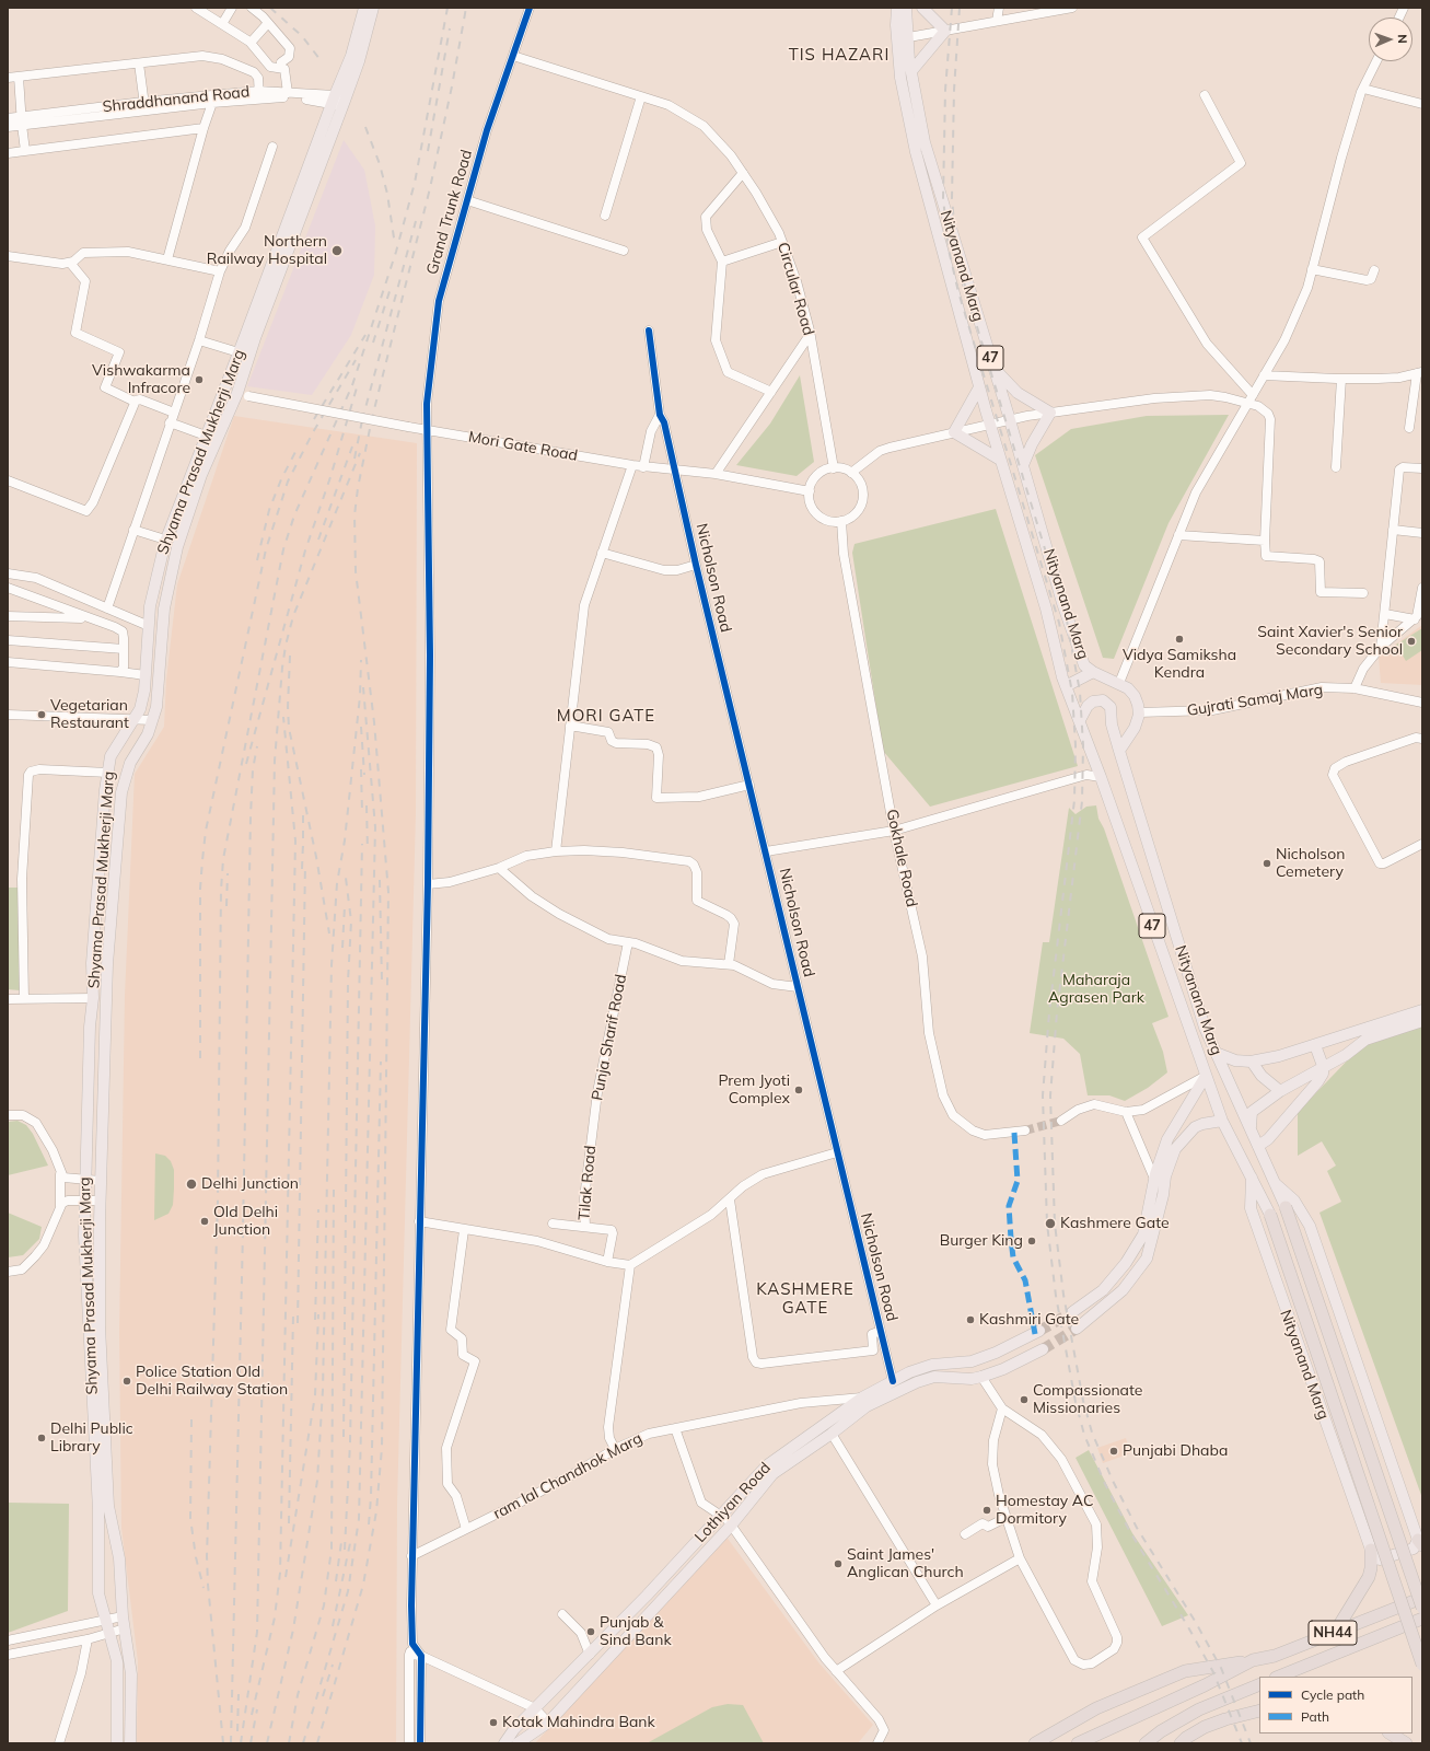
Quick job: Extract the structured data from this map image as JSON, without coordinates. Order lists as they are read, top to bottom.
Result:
{
  "streets": {
    "highway": ["NH44"],
    "main road": [
      "Nityanand Marg",
      "47",
      "Shyama Prasad Mukherji Marg",
      "Lothiyan Road"
    ],
    "street": [
      "Shraddhanand Road",
      "Grand Trunk Road",
      "Circular Road",
      "Mori Gate Road",
      "Nicholson Road",
      "Gujrati Samaj Marg",
      "Gokhale Road",
      "Punja Sharif Road",
      "Tilak Road",
      "ram lal Chandhok Marg"
    ]
  },
  "crossings": [
    ["Shraddhanand Road", "Shyama Prasad Mukherji Marg"],
    ["Grand Trunk Road", "Circular Road"],
    ["Grand Trunk Road", "Mori Gate Road"],
    ["Grand Trunk Road", "ram lal Chandhok Marg"],
    ["Nityanand Marg", "Gujrati Samaj Marg"],
    ["Circular Road", "Mori Gate Road"],
    ["Circular Road", "Gokhale Road"],
    ["Mori Gate Road", "Shyama Prasad Mukherji Marg"],
    ["Mori Gate Road", "Nicholson Road"],
    ["Mori Gate Road", "Gokhale Road"],
    ["Nicholson Road", "Lothiyan Road"],
    ["Punja Sharif Road", "Tilak Road"],
    ["ram lal Chandhok Marg", "Lothiyan Road"]
  ],
  "districts": ["TIS HAZARI", "MORI GATE", "KASHMERE GATE"],
  "parks": ["Maharaja Agrasen Park"],
  "places": [
    "Northern Railway Hospital",
    "Vishwakarma Infracore",
    "Vidya Samiksha Kendra",
    "Saint Xavier's Senior Secondary School",
    "Vegetarian Restaurant",
    "Nicholson Cemetery",
    "Prem Jyoti Complex",
    "Delhi Junction",
    "Old Delhi Junction",
    "Kashmere Gate",
    "Burger King",
    "Kashmiri Gate",
    "Police Station Old Delhi Railway Station",
    "Compassionate Missionaries",
    "Delhi Public Library",
    "Punjabi Dhaba",
    "Homestay AC Dormitory",
    "Saint James' Anglican Church",
    "Punjab & Sind Bank",
    "Kotak Mahindra Bank"
  ],
  "legend": ["Cycle path", "Path"],
  "north": "right"
}
